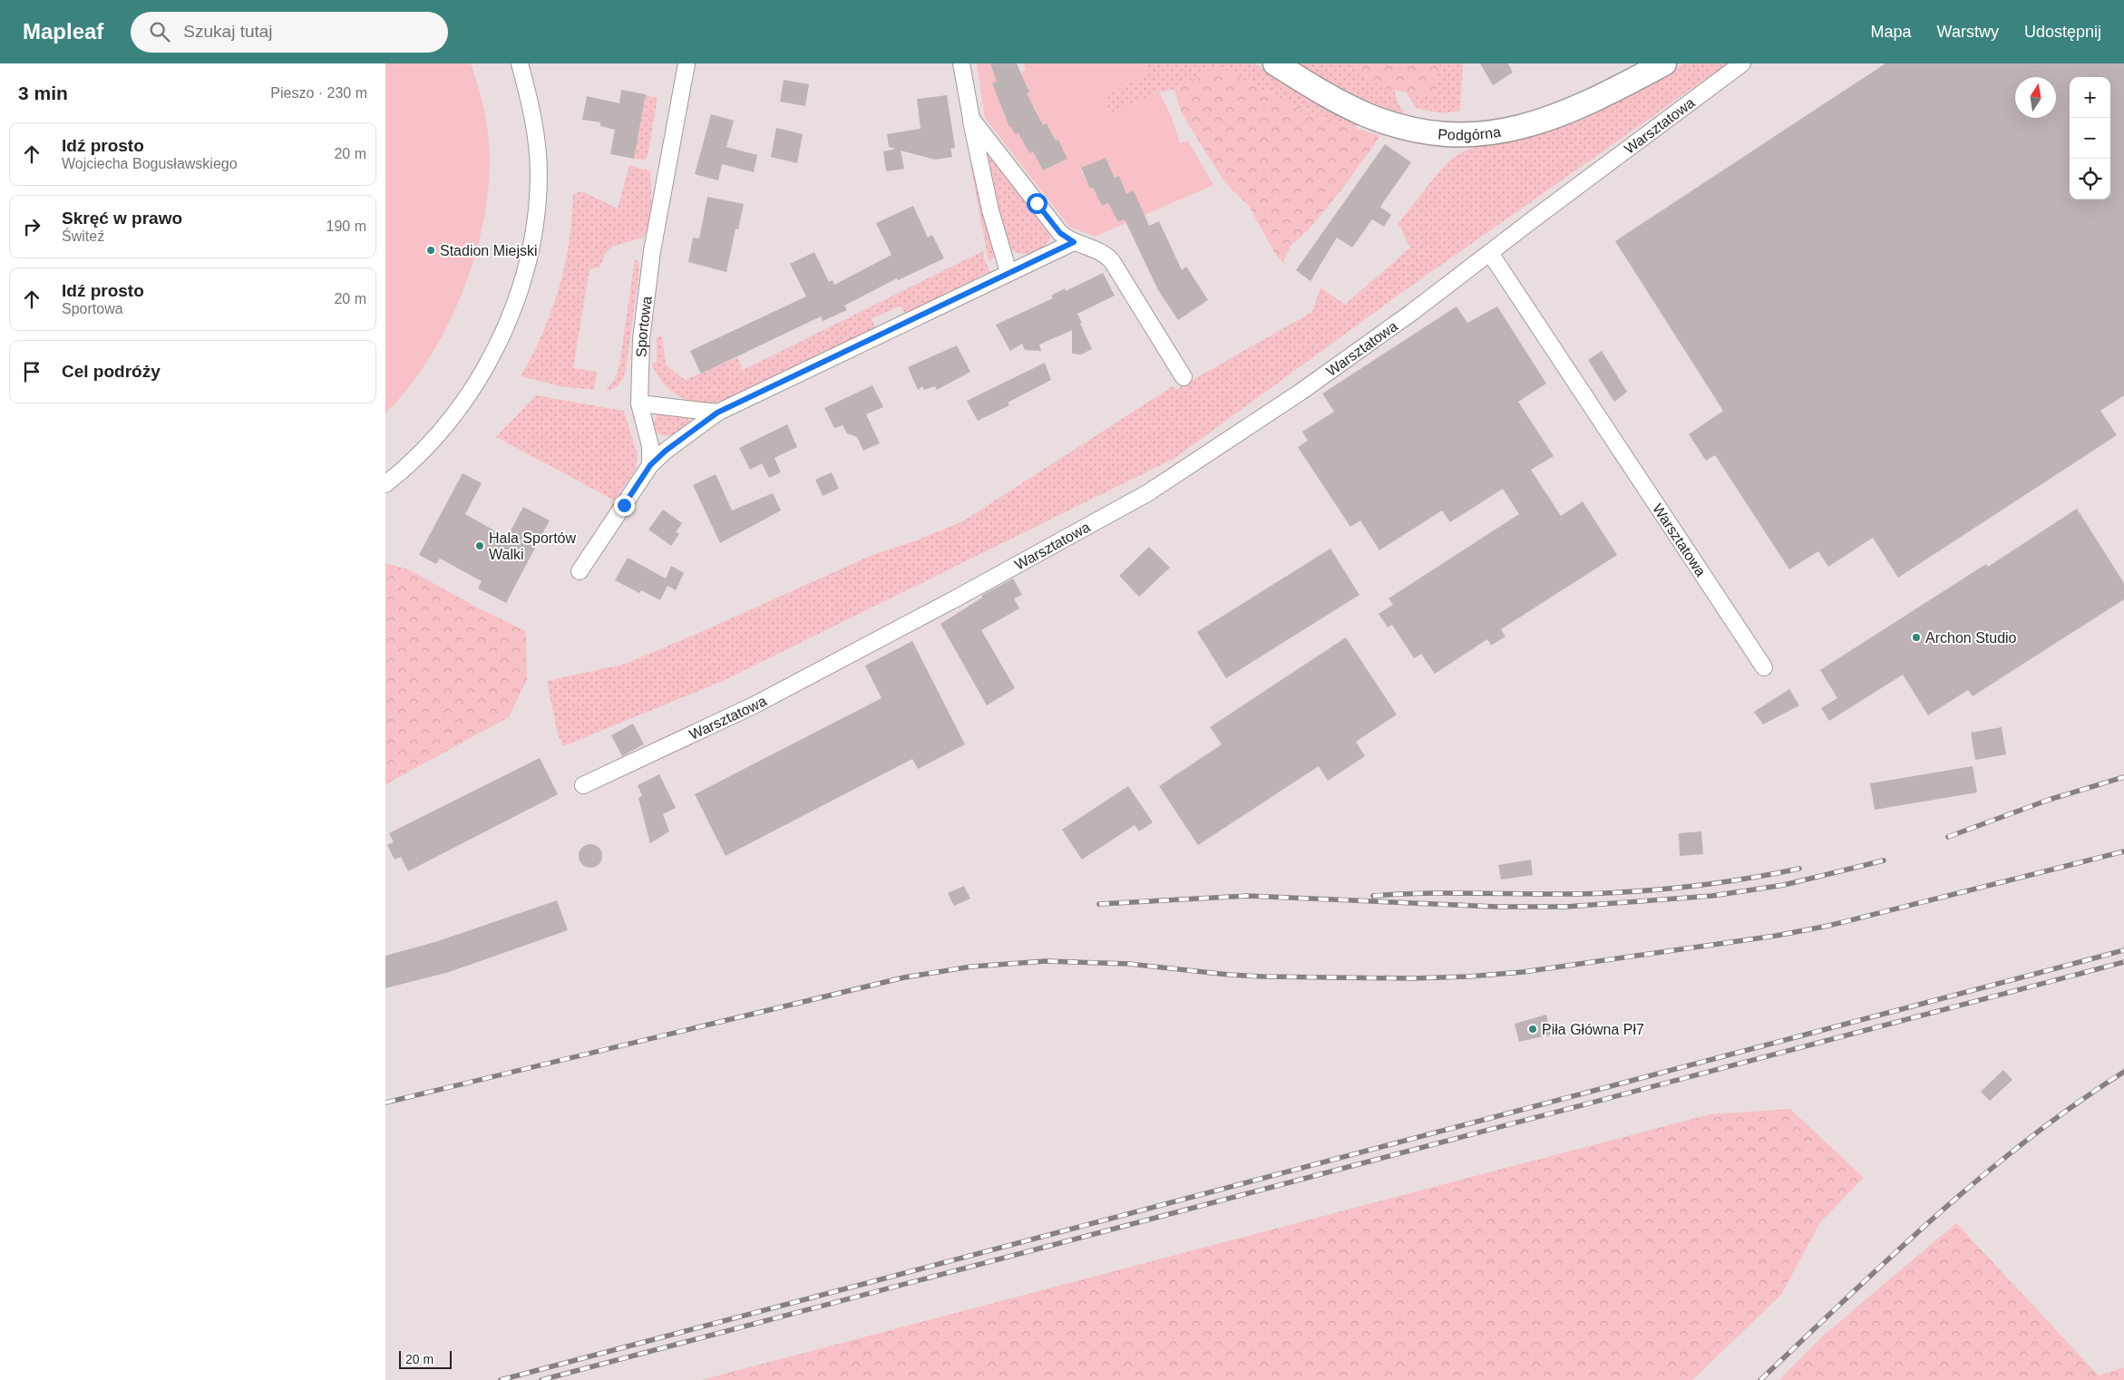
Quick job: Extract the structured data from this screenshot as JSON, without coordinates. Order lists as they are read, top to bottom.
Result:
{
  "streets": {
    "street": ["Warsztatowa", "Podgórna", "Sportowa"]
  },
  "places": [
    "Stadion Miejski",
    "Hala Sportów Walki",
    "Archon Studio",
    "Piła Główna Pł7"
  ],
  "scale_bar": "20 m",
  "north": "top",
  "page": {
    "header": "Mapleaf",
    "search": "Szukaj tutaj",
    "nav": ["Mapa", "Warstwy", "Udostępnij"],
    "heading": ["3 min", "Pieszo · 230 m"],
    "map_buttons": ["+", "−"],
    "list": [
      ["Idź prosto", "Wojciecha Bogusławskiego", "20 m"],
      ["Skręć w prawo", "Świteź", "190 m"],
      ["Idź prosto", "Sportowa", "20 m"],
      "Cel podróży"
    ],
    "scale": "20 m"
  }
}
